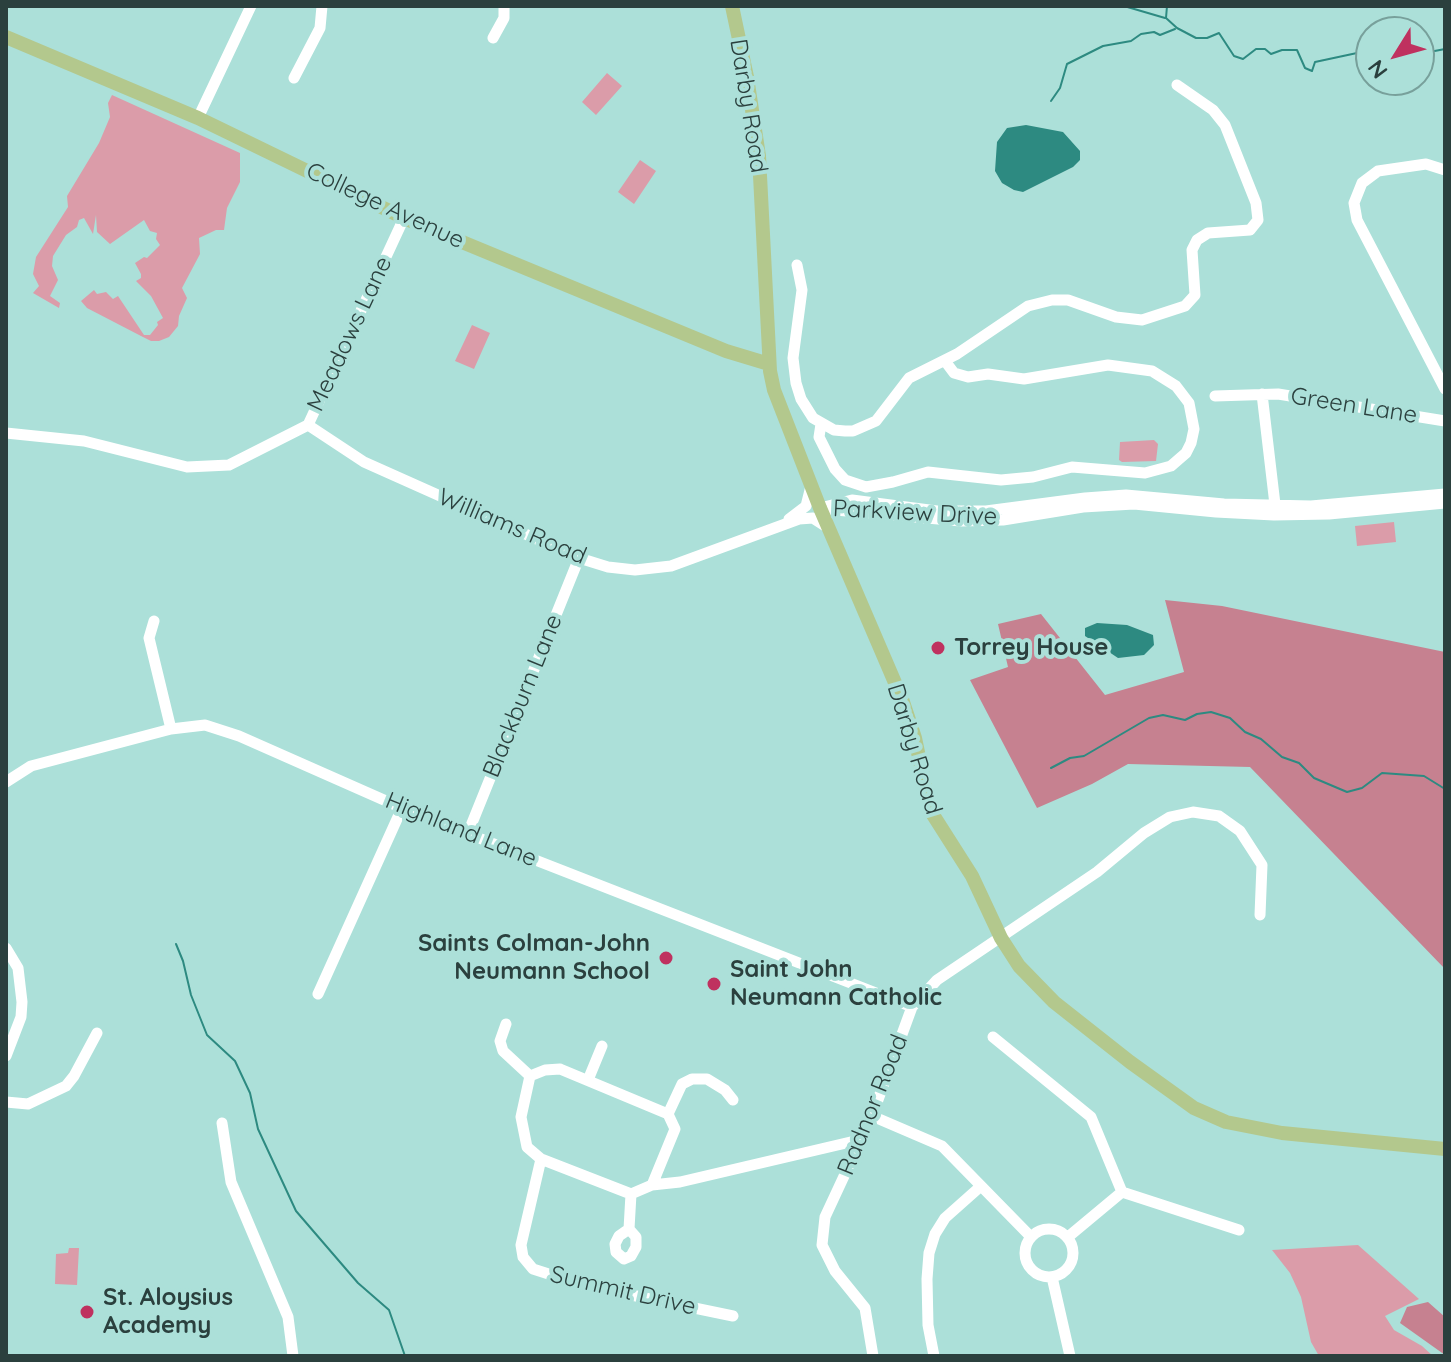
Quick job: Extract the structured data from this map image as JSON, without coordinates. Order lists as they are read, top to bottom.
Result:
{
  "streets": {
    "main road": ["Darby Road", "College Avenue"],
    "street": [
      "Meadows Lane",
      "Green Lane",
      "Parkview Drive",
      "Williams Road",
      "Blackburn Lane",
      "Highland Lane",
      "Radnor Road",
      "Summit Drive"
    ]
  },
  "crossings": [
    ["Darby Road", "College Avenue"],
    ["Darby Road", "Parkview Drive"],
    ["Darby Road", "Williams Road"],
    ["Darby Road", "Radnor Road"],
    ["College Avenue", "Meadows Lane"],
    ["Meadows Lane", "Williams Road"],
    ["Green Lane", "Parkview Drive"],
    ["Williams Road", "Blackburn Lane"],
    ["Blackburn Lane", "Highland Lane"],
    ["Highland Lane", "Radnor Road"]
  ],
  "places": [
    "Torrey House",
    "Saints Colman-John Neumann School",
    "Saint John Neumann Catholic",
    "St. Aloysius Academy"
  ],
  "north": "bottom left"
}
